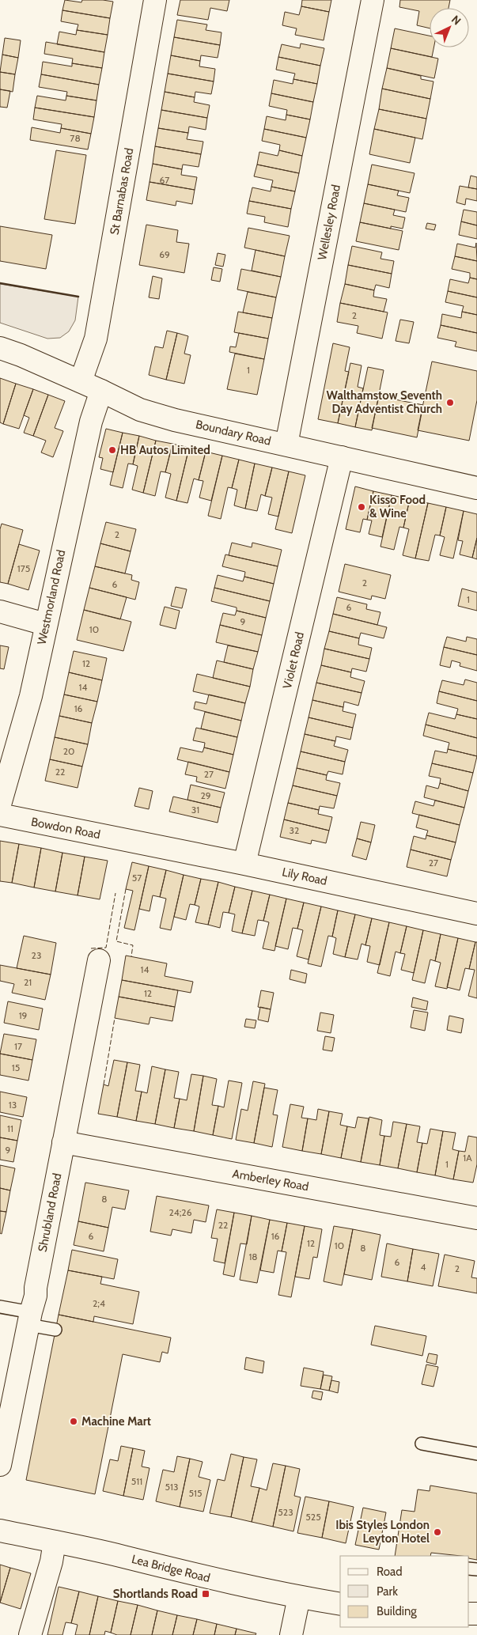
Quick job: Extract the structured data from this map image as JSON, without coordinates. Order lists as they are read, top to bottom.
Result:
{
  "streets": {
    "street": [
      "St Barnabas Road",
      "Wellesley Road",
      "Boundary Road",
      "Westmorland Road",
      "Violet Road",
      "Bowdon Road",
      "Lily Road",
      "Amberley Road",
      "Shrubland Road",
      "Lea Bridge Road"
    ]
  },
  "crossings": [
    ["St Barnabas Road", "Boundary Road"],
    ["Wellesley Road", "Boundary Road"],
    ["Boundary Road", "Westmorland Road"],
    ["Boundary Road", "Violet Road"],
    ["Violet Road", "Lily Road"],
    ["Bowdon Road", "Lily Road"],
    ["Amberley Road", "Shrubland Road"]
  ],
  "places": {
    "other": [
      "Walthamstow Seventh Day Adventist Church",
      "HB Autos Limited",
      "Kisso Food & Wine",
      "Machine Mart",
      "Ibis Styles London Leyton Hotel"
    ],
    "transit": ["Shortlands Road"]
  },
  "house_numbers": [
    "78",
    "67",
    "69",
    "2",
    "1",
    "2",
    "175",
    "2",
    "6",
    "1",
    "6",
    "9",
    "10",
    "12",
    "14",
    "16",
    "20",
    "22",
    "27",
    "29",
    "31",
    "32",
    "27",
    "57",
    "23",
    "14",
    "21",
    "12",
    "19",
    "17",
    "15",
    "13",
    "11",
    "9",
    "1A",
    "1",
    "8",
    "24;26",
    "22",
    "6",
    "16",
    "12",
    "10",
    "8",
    "18",
    "6",
    "4",
    "2",
    "2;4",
    "511",
    "513",
    "515",
    "523",
    "525"
  ],
  "legend": ["Road", "Park", "Building"],
  "north": "top right"
}
